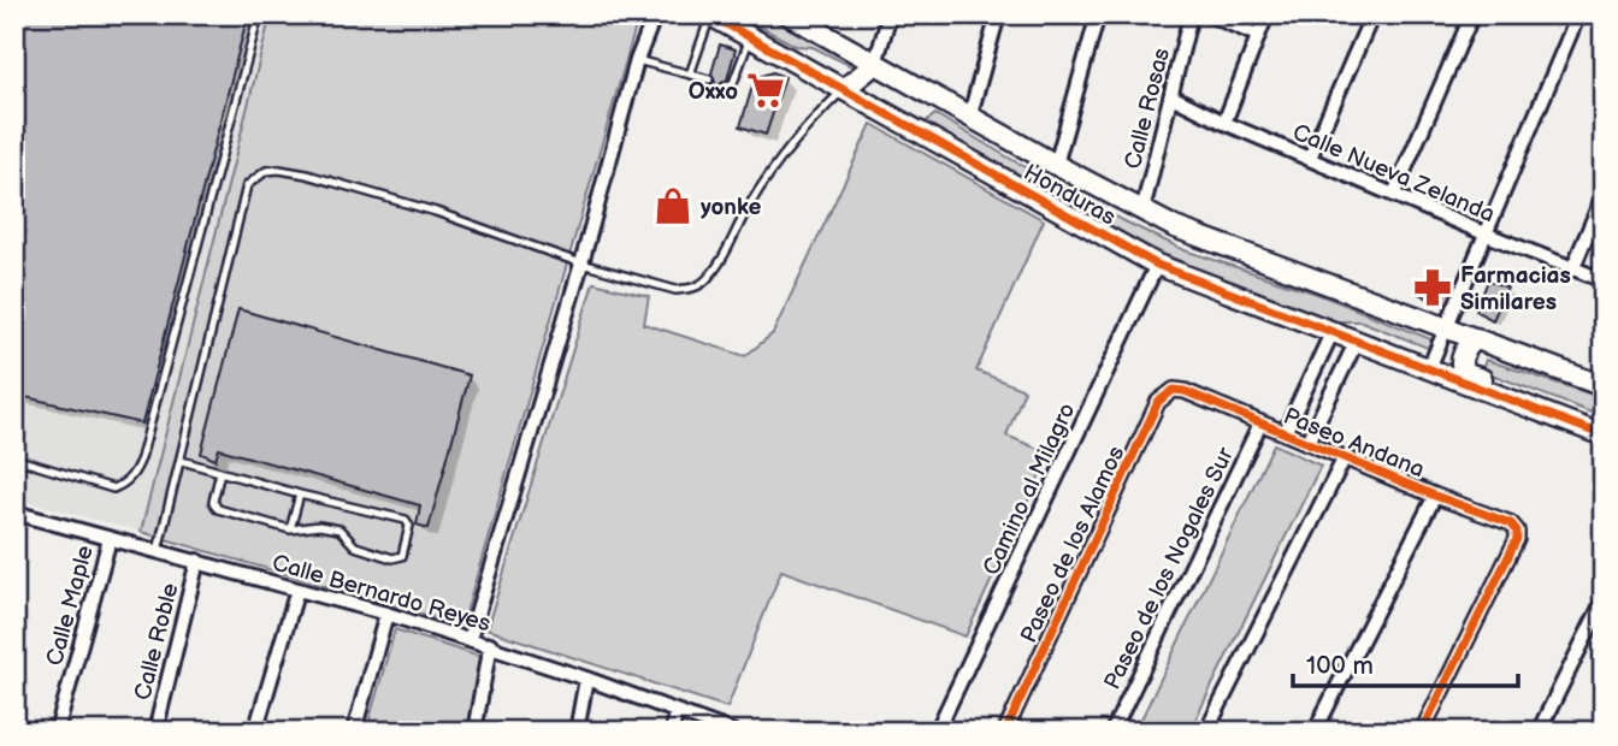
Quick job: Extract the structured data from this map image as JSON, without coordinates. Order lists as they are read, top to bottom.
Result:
{
  "streets": {
    "street": [
      "Calle Rosas",
      "Calle Nueva Zelanda",
      "Honduras",
      "Paseo Andana",
      "Camino al Milagro",
      "Paseo de los Alamos",
      "Paseo de los Nogales Sur",
      "Calle Bernardo Reyes",
      "Calle Maple",
      "Calle Roble"
    ]
  },
  "crossings": [
    ["Calle Rosas", "Calle Nueva Zelanda"],
    ["Calle Rosas", "Honduras"],
    ["Honduras", "Camino al Milagro"],
    ["Paseo Andana", "Paseo de los Alamos"],
    ["Paseo Andana", "Paseo de los Nogales Sur"],
    ["Calle Bernardo Reyes", "Calle Maple"],
    ["Calle Bernardo Reyes", "Calle Roble"]
  ],
  "places": {
    "supermarket": ["Oxxo"],
    "shop": ["yonke"],
    "pharmacy": ["Farmacias Similares"]
  },
  "scale_bar": "100 m"
}
